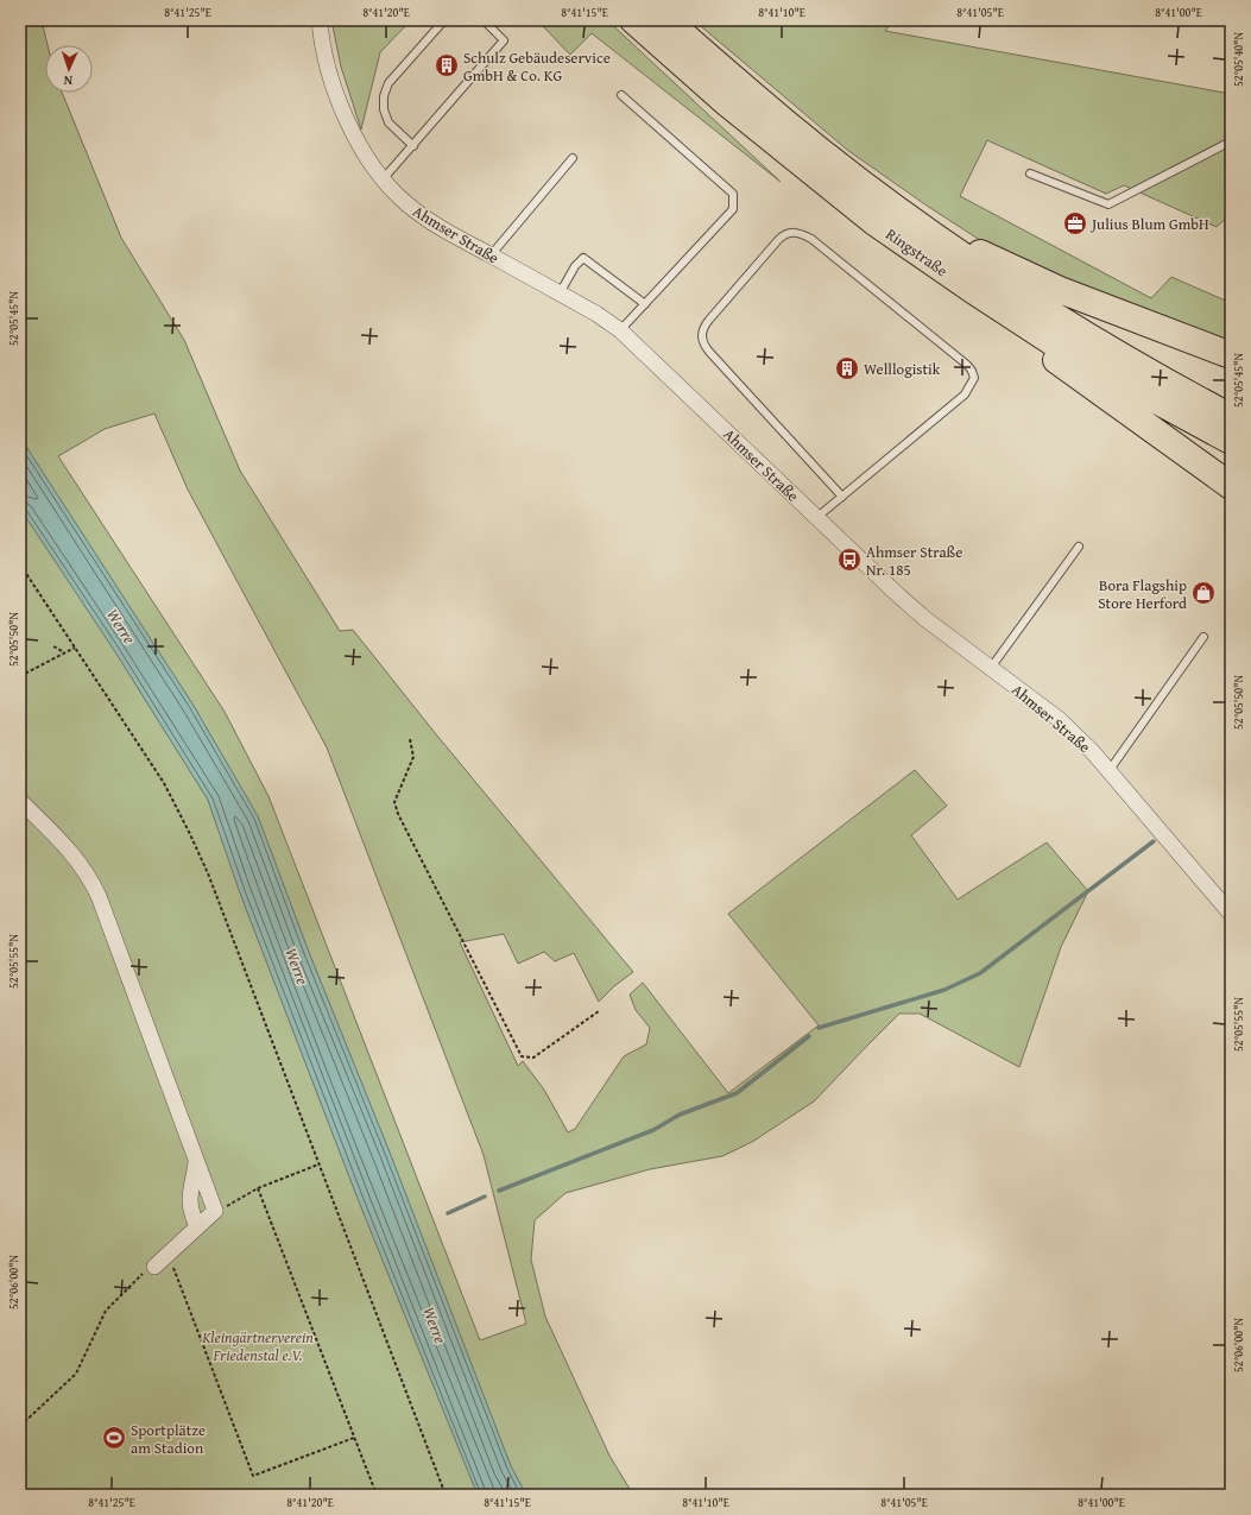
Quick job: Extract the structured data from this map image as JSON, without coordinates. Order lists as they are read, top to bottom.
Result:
{
  "streets": {
    "highway": ["Ringstraße"],
    "street": ["Ahmser Straße"]
  },
  "water": ["Werre"],
  "parks": ["Kleingärtnerverein Friedenstal e.V."],
  "places": {
    "building": ["Schulz Gebäudeservice GmbH & Co. KG", "Welllogistik"],
    "office": ["Julius Blum GmbH"],
    "bus stop": ["Ahmser Straße Nr. 185"],
    "shop": ["Bora Flagship Store Herford"],
    "sports": ["Sportplätze am Stadion"]
  },
  "north": "bottom",
  "coordinates": [
    "8°41'25\"E",
    "8°41'20\"E",
    "8°41'15\"E",
    "8°41'10\"E",
    "8°41'05\"E",
    "8°41'00\"E",
    "52°05'40\"N",
    "52°05'45\"N",
    "52°05'50\"N",
    "52°05'55\"N",
    "52°06'00\"N"
  ]
}
